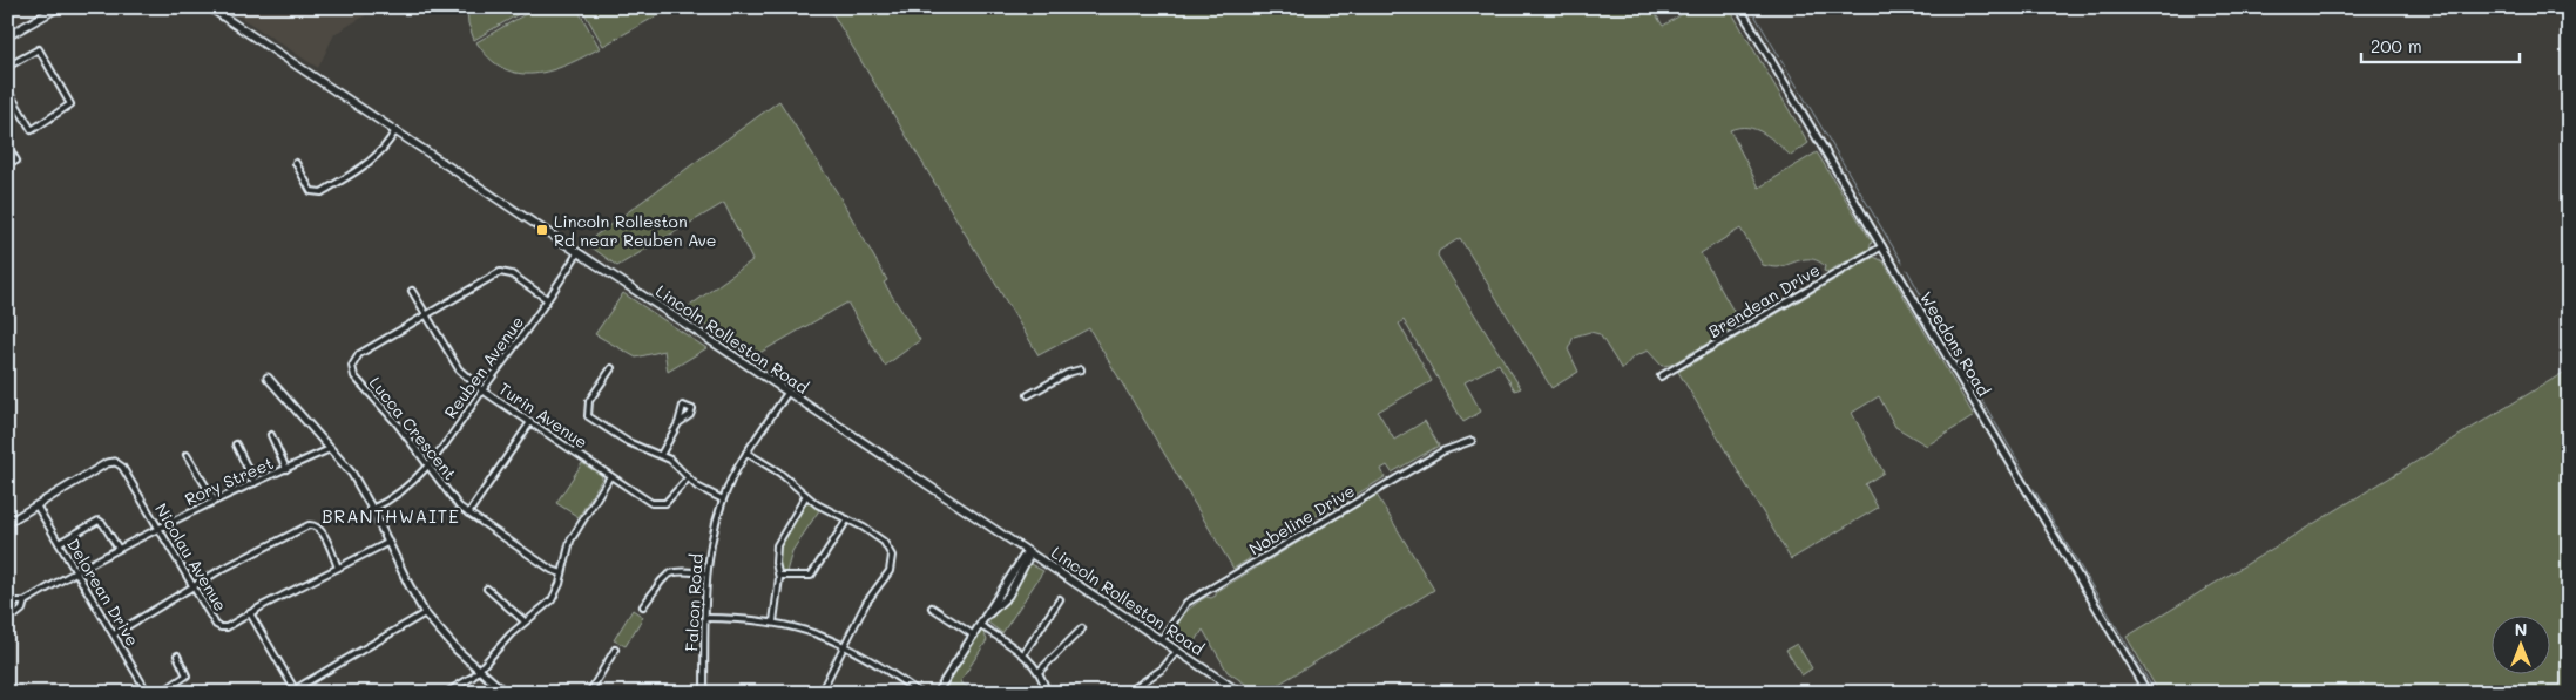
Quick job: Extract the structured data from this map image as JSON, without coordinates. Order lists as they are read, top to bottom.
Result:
{
  "streets": {
    "main road": ["Lincoln Rolleston Road"],
    "street": [
      "Brendean Drive",
      "Weedons Road",
      "Reuben Avenue",
      "Turin Avenue",
      "Lucca Crescent",
      "Rory Street",
      "Nobeline Drive",
      "Nicolau Avenue",
      "Delorean Drive",
      "Falcon Road"
    ]
  },
  "crossings": [
    ["Brendean Drive", "Weedons Road"],
    ["Lincoln Rolleston Road", "Reuben Avenue"],
    ["Lincoln Rolleston Road", "Nobeline Drive"],
    ["Lincoln Rolleston Road", "Falcon Road"],
    ["Reuben Avenue", "Turin Avenue"],
    ["Reuben Avenue", "Lucca Crescent"],
    ["Turin Avenue", "Lucca Crescent"],
    ["Rory Street", "Nicolau Avenue"],
    ["Rory Street", "Delorean Drive"]
  ],
  "districts": ["BRANTHWAITE"],
  "places": {
    "transit": ["Lincoln Rolleston Rd near Reuben Ave"]
  },
  "scale_bar": "200 m",
  "north": "top"
}
